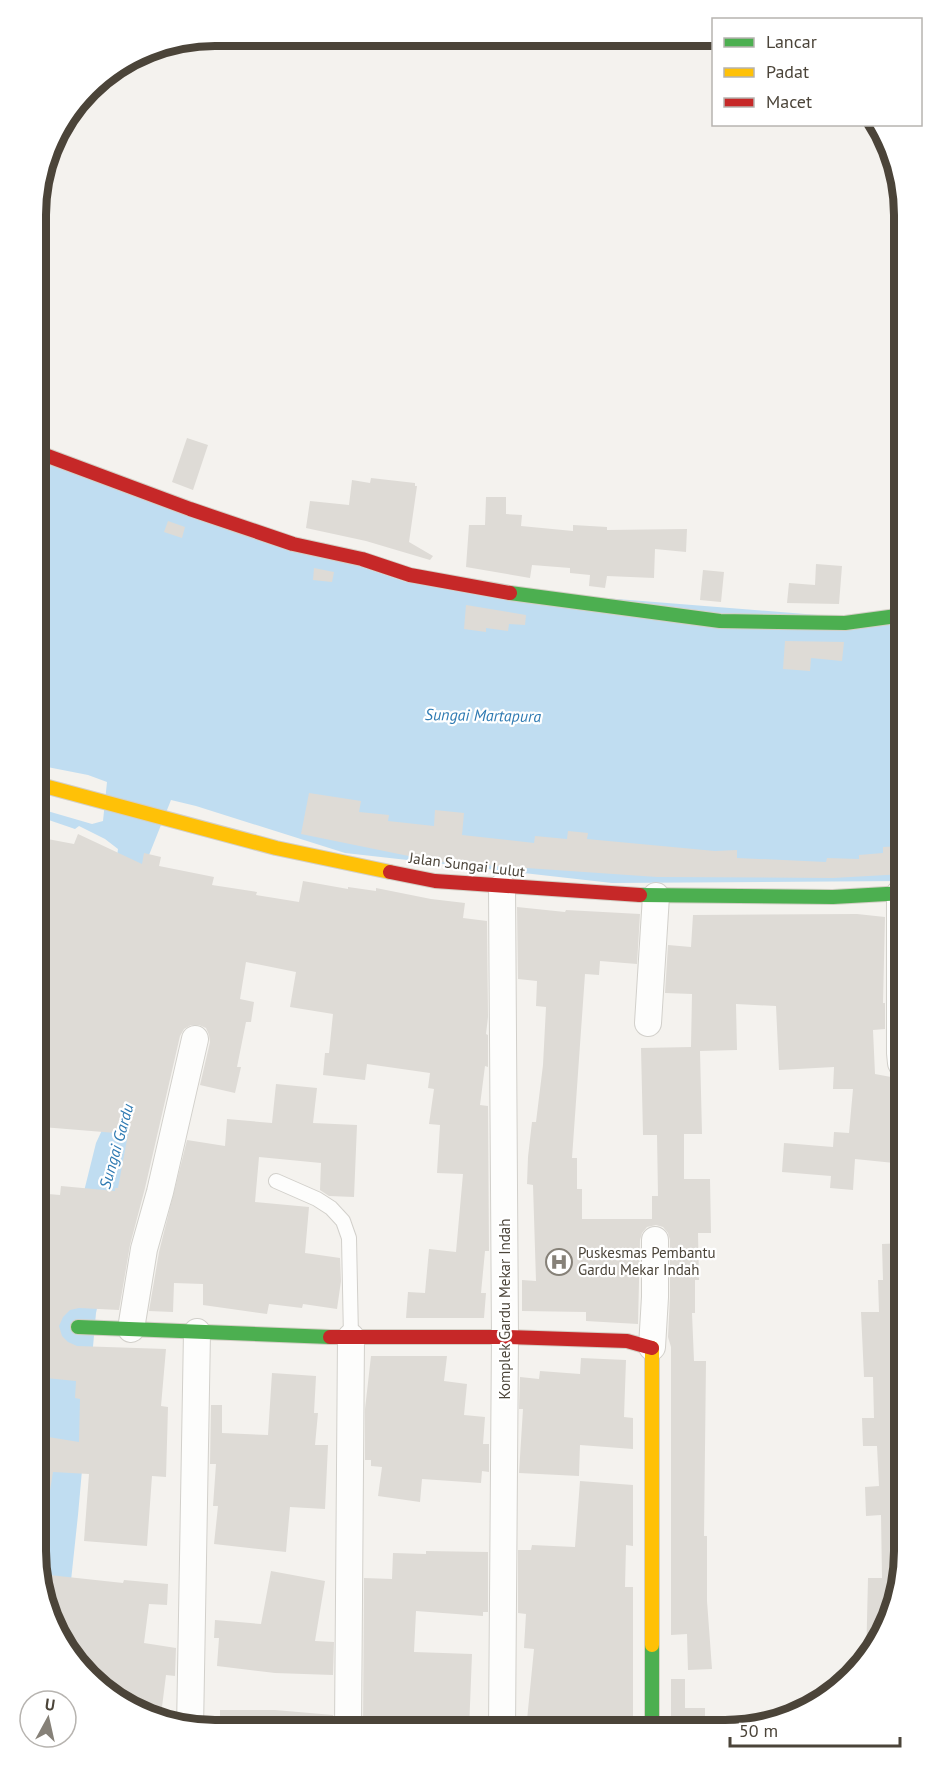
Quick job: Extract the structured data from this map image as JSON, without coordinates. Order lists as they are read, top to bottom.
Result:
{
  "streets": {
    "street": ["Jalan Sungai Lulut", "Komplek Gardu Mekar Indah"]
  },
  "crossings": [
    ["Jalan Sungai Lulut", "Komplek Gardu Mekar Indah"]
  ],
  "water": ["Sungai Martapura", "Sungai Gardu"],
  "places": {
    "hospital": ["Puskesmas Pembantu Gardu Mekar Indah"]
  },
  "legend": ["Lancar", "Padat", "Macet"],
  "scale_bar": "50 m",
  "north": "top"
}
